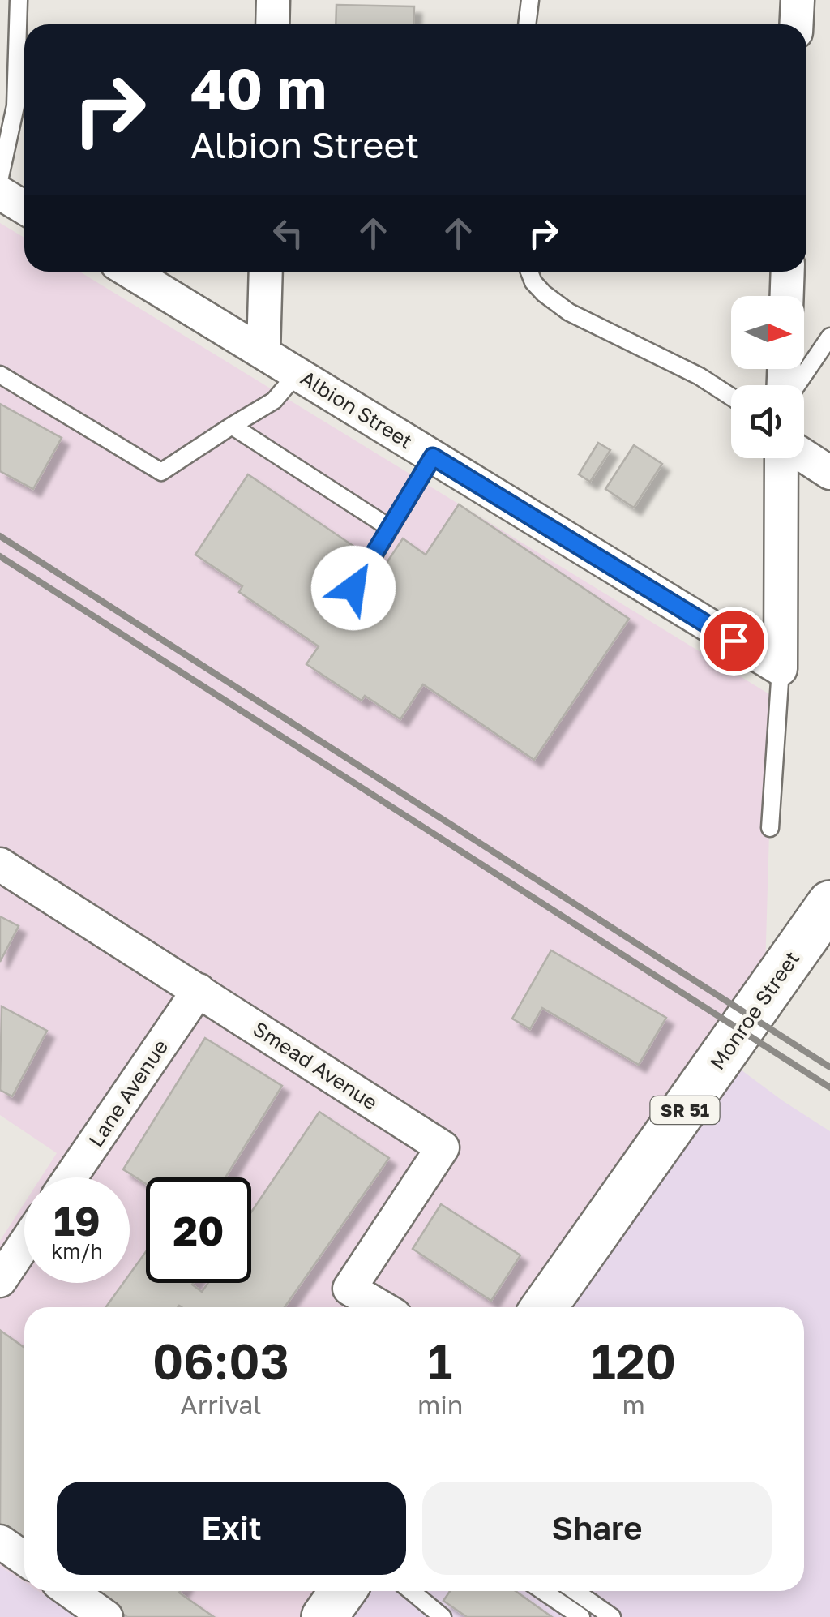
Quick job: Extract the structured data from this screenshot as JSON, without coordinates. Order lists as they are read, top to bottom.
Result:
{
  "streets": {
    "main road": ["Monroe Street", "SR 51"],
    "street": ["Albion Street", "Smead Avenue", "Lane Avenue"]
  },
  "crossings": [
    ["Smead Avenue", "Lane Avenue"]
  ],
  "north": "right",
  "page": {
    "turn": ["40 m", "Albion Street"],
    "speed": "19 km/h",
    "limit": "20",
    "eta": [
      "06:03",
      "Arrival",
      "1",
      "min",
      "120",
      "m"
    ],
    "buttons": ["Exit", "Share"]
  }
}
